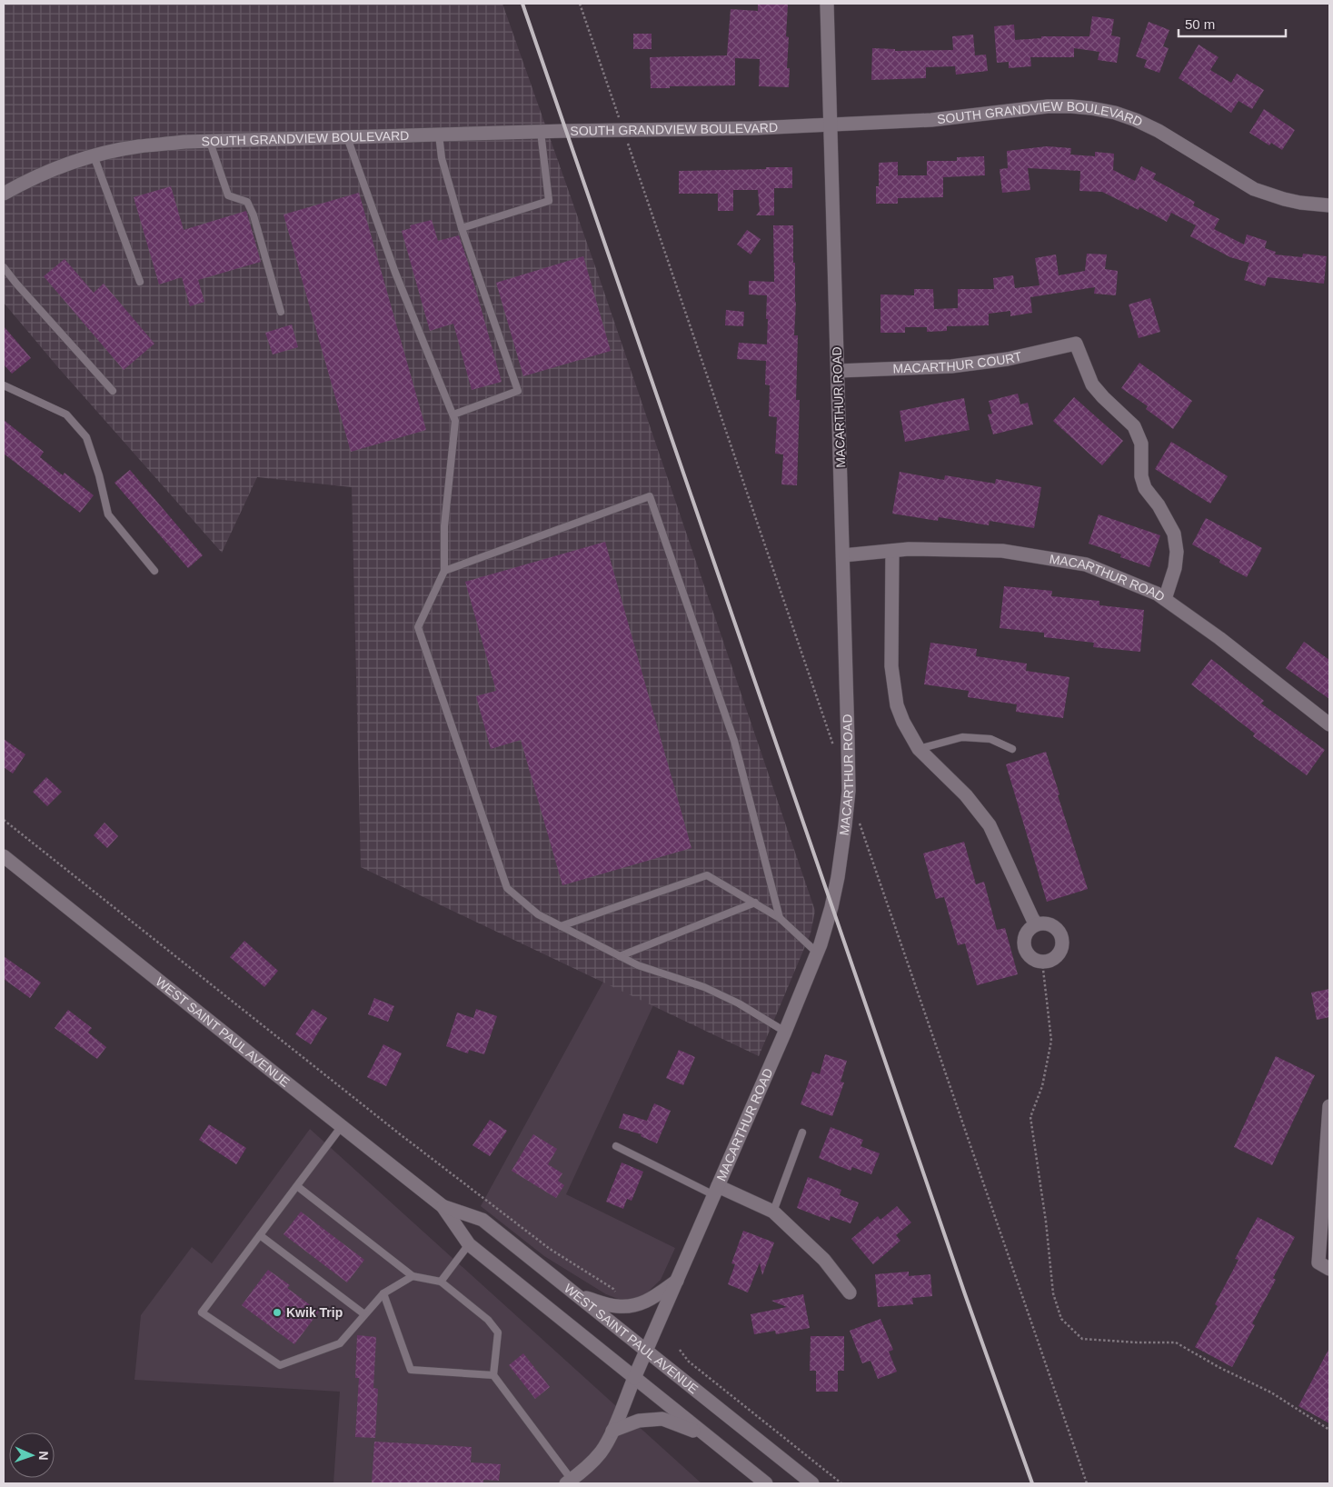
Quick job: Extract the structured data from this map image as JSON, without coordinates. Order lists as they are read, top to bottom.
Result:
{
  "streets": {
    "street": [
      "SOUTH GRANDVIEW BOULEVARD",
      "MACARTHUR COURT",
      "MACARTHUR ROAD",
      "WEST SAINT PAUL AVENUE"
    ]
  },
  "crossings": [
    ["SOUTH GRANDVIEW BOULEVARD", "MACARTHUR ROAD"],
    ["MACARTHUR COURT", "MACARTHUR ROAD"],
    ["MACARTHUR ROAD", "WEST SAINT PAUL AVENUE"]
  ],
  "places": ["Kwik Trip"],
  "scale_bar": "50 m",
  "north": "right"
}
